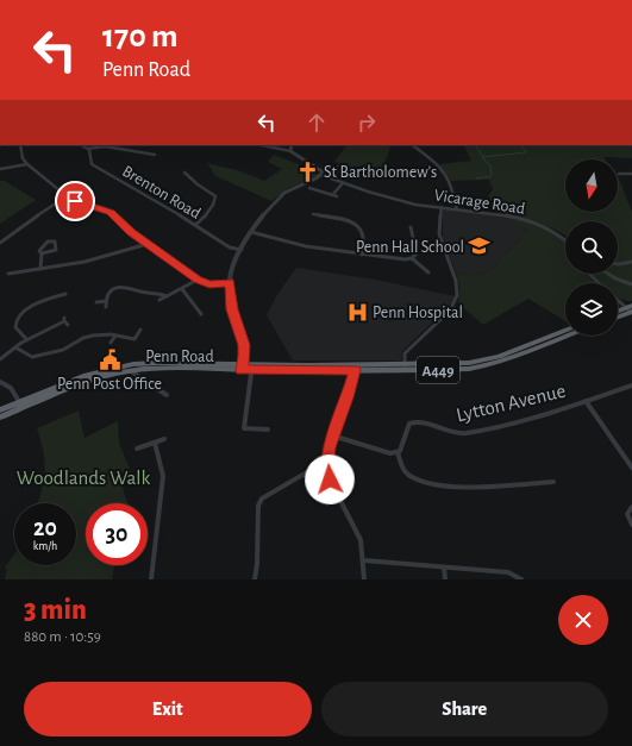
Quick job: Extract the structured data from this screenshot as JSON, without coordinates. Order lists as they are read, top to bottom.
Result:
{
  "streets": {
    "highway": ["Penn Road", "A449"],
    "street": ["Brenton Road", "Vicarage Road", "Lytton Avenue"]
  },
  "parks": ["Woodlands Walk"],
  "places": {
    "church": ["St Bartholomew's"],
    "school or university": ["Penn Hall School"],
    "hospital": ["Penn Hospital"],
    "public building": ["Penn Post Office"]
  },
  "north": "bottom",
  "page": {
    "turn": ["170 m", "Penn Road"],
    "speed": "20 km/h",
    "limit": "30",
    "heading": ["3 min", "880 m · 10:59"],
    "buttons": ["Exit", "Share"]
  }
}
